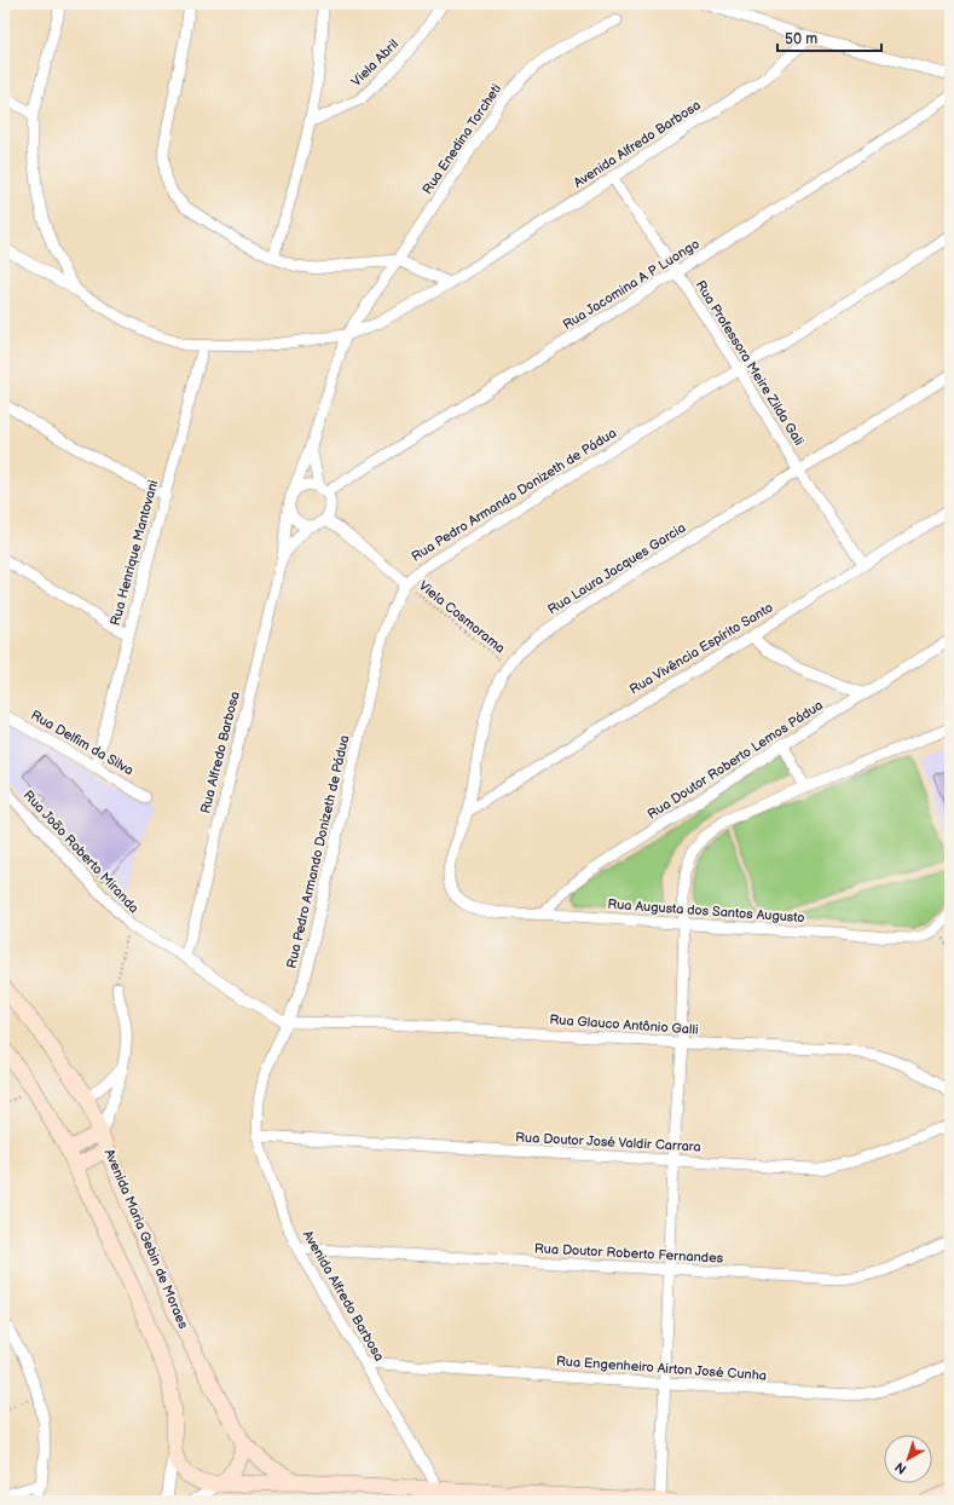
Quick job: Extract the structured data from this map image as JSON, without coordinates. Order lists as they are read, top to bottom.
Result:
{
  "streets": {
    "main road": ["Avenida Maria Gebin de Moraes"],
    "street": [
      "Viela Abril",
      "Rua Enedina Torcheti",
      "Avenida Alfredo Barbosa",
      "Rua Jacomina A P Luongo",
      "Rua Professora Meire Zilda Gali",
      "Rua Pedro Armando Donizeth de Pádua",
      "Rua Henrique Mantovani",
      "Rua Laura Jacques Garcia",
      "Rua Vivência Espírito Santo",
      "Rua Delfim da Silva",
      "Rua Alfredo Barbosa",
      "Rua Doutor Roberto Lemos Pádua",
      "Rua João Roberto Miranda",
      "Rua Augusta dos Santos Augusto",
      "Rua Glauco Antônio Galli",
      "Rua Doutor José Valdir Carrara",
      "Rua Doutor Roberto Fernandes",
      "Rua Engenheiro Airton José Cunha"
    ],
    "path": ["Viela Cosmorama"]
  },
  "crossings": [
    ["Rua Enedina Torcheti", "Avenida Alfredo Barbosa"],
    ["Avenida Alfredo Barbosa", "Rua Professora Meire Zilda Gali"],
    ["Avenida Alfredo Barbosa", "Rua Pedro Armando Donizeth de Pádua"],
    ["Avenida Alfredo Barbosa", "Rua Henrique Mantovani"],
    ["Avenida Alfredo Barbosa", "Rua João Roberto Miranda"],
    ["Avenida Alfredo Barbosa", "Rua Glauco Antônio Galli"],
    ["Avenida Alfredo Barbosa", "Rua Doutor José Valdir Carrara"],
    ["Avenida Alfredo Barbosa", "Rua Doutor Roberto Fernandes"],
    ["Avenida Alfredo Barbosa", "Rua Engenheiro Airton José Cunha"],
    ["Rua Jacomina A P Luongo", "Rua Professora Meire Zilda Gali"],
    ["Rua Jacomina A P Luongo", "Rua Alfredo Barbosa"],
    ["Rua Professora Meire Zilda Gali", "Rua Pedro Armando Donizeth de Pádua"],
    ["Rua Professora Meire Zilda Gali", "Rua Laura Jacques Garcia"],
    ["Rua Professora Meire Zilda Gali", "Rua Vivência Espírito Santo"],
    ["Rua Pedro Armando Donizeth de Pádua", "Viela Cosmorama"],
    ["Rua Pedro Armando Donizeth de Pádua", "Rua João Roberto Miranda"],
    ["Rua Pedro Armando Donizeth de Pádua", "Rua Glauco Antônio Galli"],
    ["Rua Henrique Mantovani", "Rua Delfim da Silva"],
    ["Rua Laura Jacques Garcia", "Viela Cosmorama"],
    ["Rua Laura Jacques Garcia", "Rua Vivência Espírito Santo"],
    ["Rua Laura Jacques Garcia", "Rua Augusta dos Santos Augusto"],
    ["Rua Alfredo Barbosa", "Rua João Roberto Miranda"],
    ["Rua Doutor Roberto Lemos Pádua", "Rua Augusta dos Santos Augusto"],
    ["Rua João Roberto Miranda", "Rua Glauco Antônio Galli"]
  ],
  "scale_bar": "50 m",
  "north": "bottom left"
}
